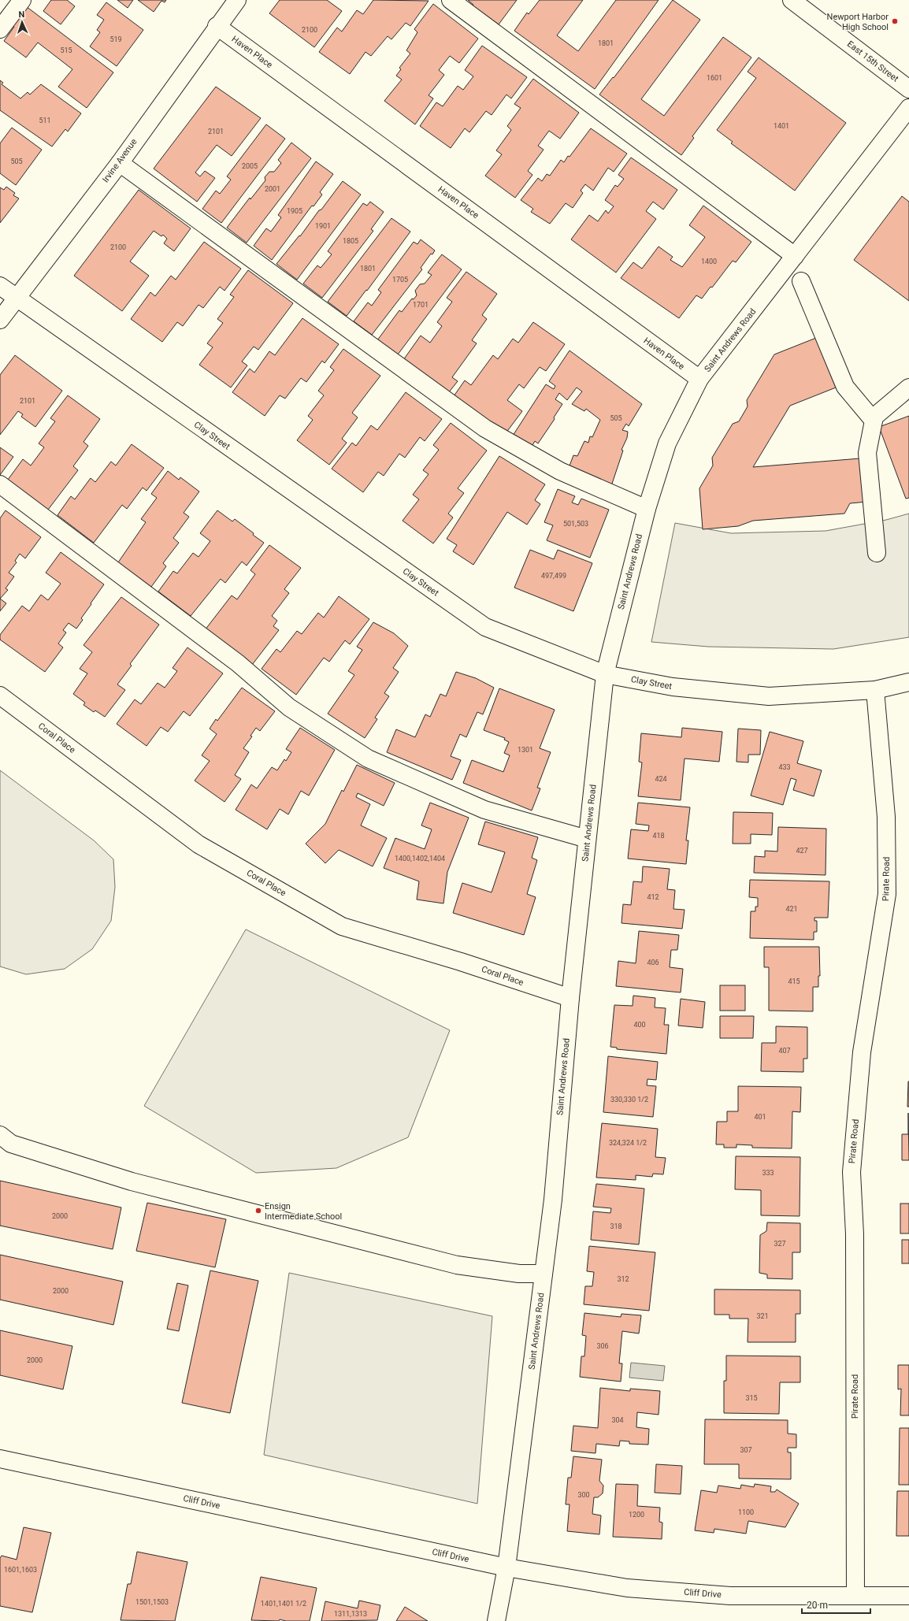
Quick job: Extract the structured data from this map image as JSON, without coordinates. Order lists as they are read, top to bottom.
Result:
{
  "streets": {
    "street": [
      "Haven Place",
      "East 15th Street",
      "Irvine Avenue",
      "Saint Andrews Road",
      "Clay Street",
      "Coral Place",
      "Pirate Road",
      "Cliff Drive"
    ]
  },
  "crossings": [
    ["Haven Place", "Irvine Avenue"],
    ["Haven Place", "Saint Andrews Road"],
    ["Irvine Avenue", "Clay Street"],
    ["Saint Andrews Road", "Clay Street"],
    ["Saint Andrews Road", "Coral Place"],
    ["Saint Andrews Road", "Cliff Drive"],
    ["Clay Street", "Pirate Road"],
    ["Pirate Road", "Cliff Drive"]
  ],
  "places": ["Newport Harbor High School", "Ensign Intermediate School"],
  "house_numbers": [
    "2100",
    "519",
    "1801",
    "515",
    "1601",
    "511",
    "1401",
    "2101",
    "505",
    "2005",
    "2001",
    "1905",
    "1901",
    "1805",
    "2100",
    "1400",
    "1801",
    "1705",
    "1701",
    "2101",
    "505",
    "501,503",
    "497,499",
    "1301",
    "433",
    "424",
    "418",
    "427",
    "1400,1402,1404",
    "412",
    "421",
    "406",
    "415",
    "400",
    "407",
    "330,330 1/2",
    "401",
    "324,324 1/2",
    "333",
    "2000",
    "318",
    "327",
    "312",
    "2000",
    "321",
    "306",
    "2000",
    "315",
    "304",
    "307",
    "300",
    "1100",
    "1200",
    "1601,1603",
    "1501,1503",
    "1401,1401 1/2",
    "1311,1313"
  ],
  "scale_bar": "20 m",
  "north": "top"
}
